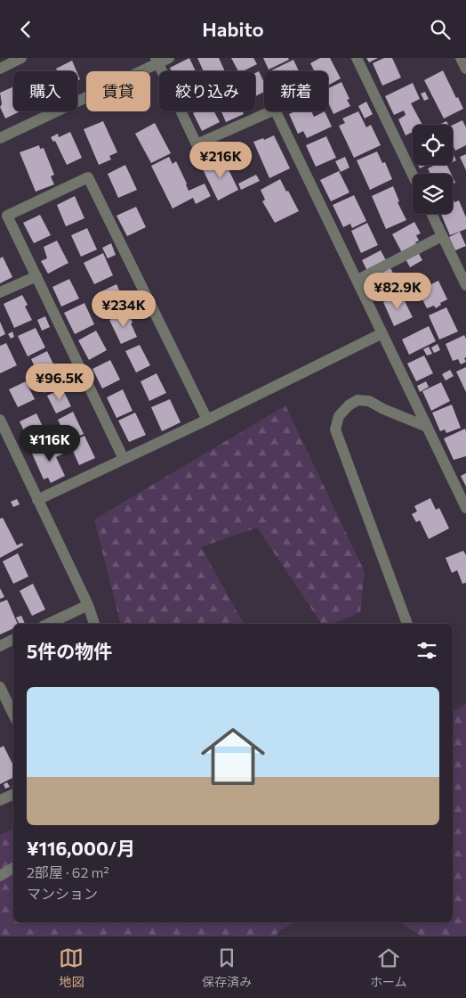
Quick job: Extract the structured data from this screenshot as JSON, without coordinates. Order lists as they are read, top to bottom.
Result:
{
  "page": {
    "header": "Habito",
    "chip": [
      "購入",
      "賃貸",
      "絞り込み",
      "新着"
    ],
    "price": [
      "¥216K",
      "¥82.9K",
      "¥234K",
      "¥96.5K",
      "¥116K"
    ],
    "heading": "5件の物件",
    "list": [
      {
        "name": "¥116,000/月",
        "note": "2部屋 · 62 m² · マンション"
      }
    ],
    "tabs": ["地図", "保存済み", "ホーム"]
  }
}
